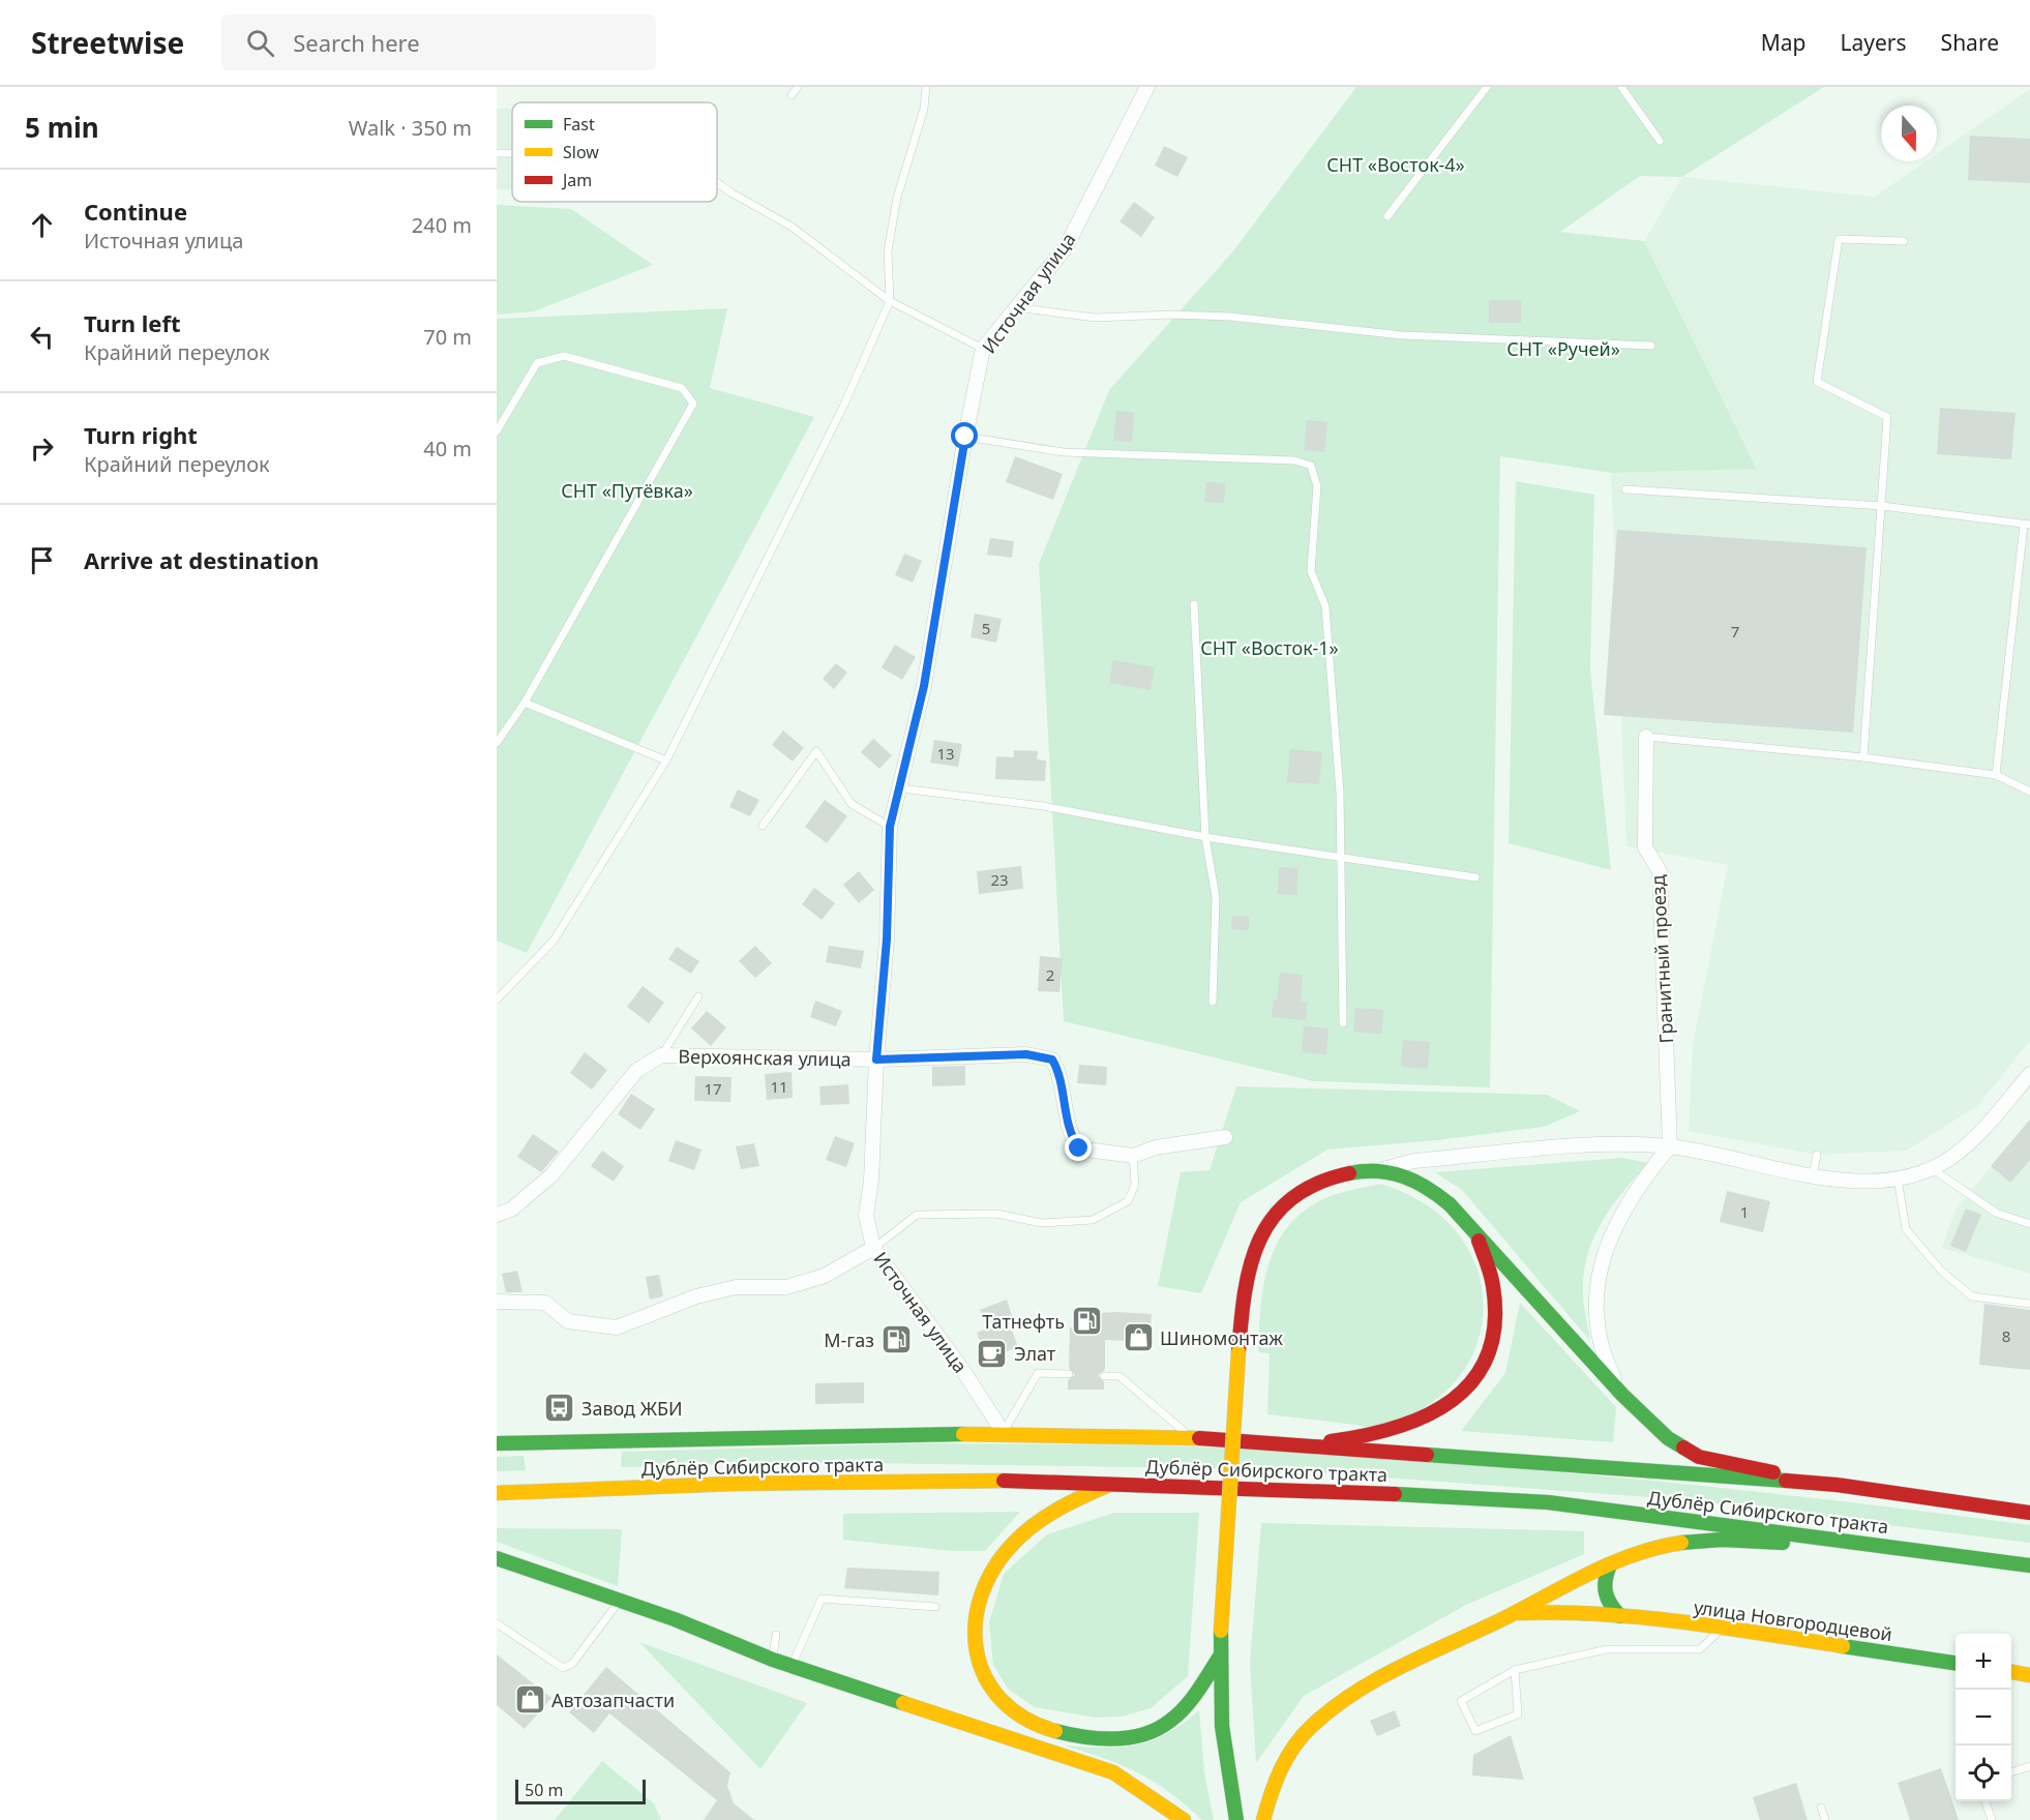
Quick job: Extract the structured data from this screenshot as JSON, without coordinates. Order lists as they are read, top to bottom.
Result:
{
  "streets": {
    "main road": ["Дублёр Сибирского тракта", "улица Новгородцевой"],
    "street": ["Источная улица", "Гранитный проезд", "Верхоянская улица"]
  },
  "crossings": [
    ["Источная улица", "Верхоянская улица"],
    ["Источная улица", "Дублёр Сибирского тракта"]
  ],
  "parks": [
    "СНТ «Восток-4»",
    "СНТ «Ручей»",
    "СНТ «Путёвка»",
    "СНТ «Восток-1»"
  ],
  "places": {
    "fuel station": ["Татнефть", "М-газ"],
    "shop": ["Шиномонтаж", "Автозапчасти"],
    "cafe": ["Элат"],
    "bus stop": ["Завод ЖБИ"]
  },
  "house_numbers": [
    "5",
    "7",
    "13",
    "23",
    "2",
    "11",
    "17",
    "1",
    "8"
  ],
  "legend": ["Fast", "Slow", "Jam"],
  "scale_bar": "50 m",
  "north": "bottom",
  "page": {
    "header": "Streetwise",
    "search": "Search here",
    "nav": ["Map", "Layers", "Share"],
    "heading": ["5 min", "Walk · 350 m"],
    "list": [
      ["Continue", "Источная улица", "240 m"],
      ["Turn left", "Крайний переулок", "70 m"],
      ["Turn right", "Крайний переулок", "40 m"],
      "Arrive at destination"
    ],
    "map_buttons": ["+", "−"],
    "scale": "50 m"
  }
}
